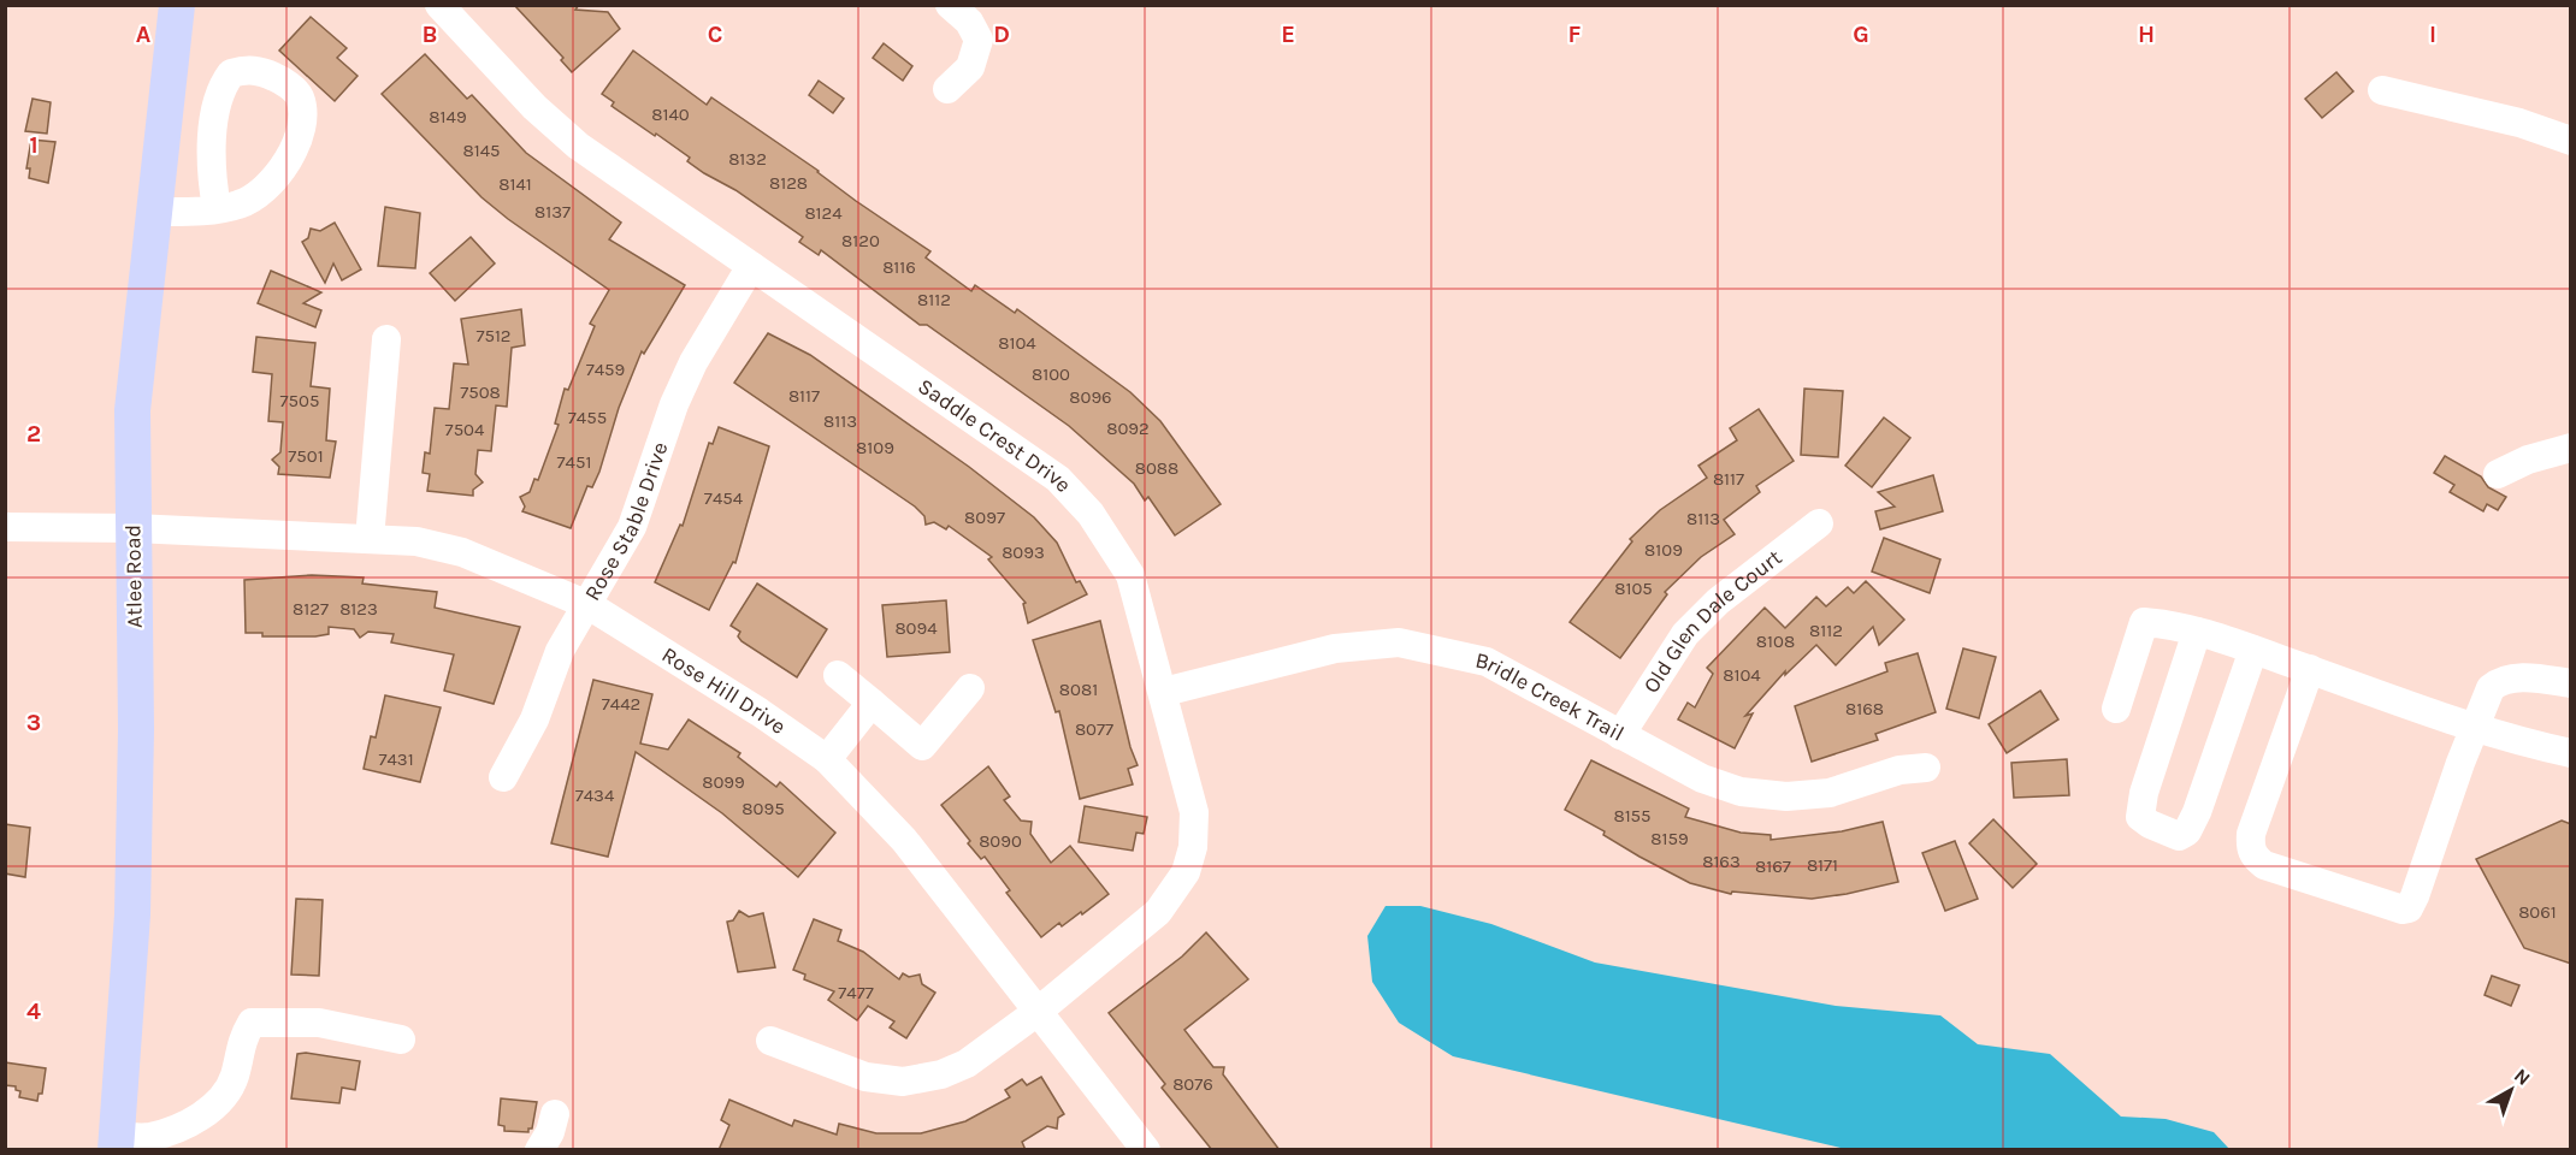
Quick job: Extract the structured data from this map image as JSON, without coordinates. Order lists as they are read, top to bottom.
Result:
{
  "streets": {
    "main road": ["Atlee Road"],
    "street": [
      "Saddle Crest Drive",
      "Rose Stable Drive",
      "Old Glen Dale Court",
      "Rose Hill Drive",
      "Bridle Creek Trail"
    ]
  },
  "crossings": [
    ["Saddle Crest Drive", "Rose Stable Drive"],
    ["Saddle Crest Drive", "Rose Hill Drive"],
    ["Saddle Crest Drive", "Bridle Creek Trail"],
    ["Rose Stable Drive", "Rose Hill Drive"],
    ["Atlee Road", "Rose Hill Drive"],
    ["Old Glen Dale Court", "Bridle Creek Trail"]
  ],
  "house_numbers": [
    "8140",
    "8149",
    "8145",
    "8132",
    "8128",
    "8141",
    "8137",
    "8124",
    "8120",
    "8116",
    "8112",
    "7512",
    "8104",
    "7459",
    "8100",
    "7508",
    "8117",
    "8096",
    "7505",
    "7455",
    "8113",
    "8092",
    "7504",
    "8109",
    "7501",
    "7451",
    "8088",
    "8117",
    "7454",
    "8097",
    "8113",
    "8109",
    "8093",
    "8105",
    "8127",
    "8123",
    "8094",
    "8112",
    "8108",
    "8104",
    "8081",
    "7442",
    "8168",
    "8077",
    "7431",
    "8099",
    "7434",
    "8095",
    "8155",
    "8159",
    "8090",
    "8163",
    "8171",
    "8167",
    "8061",
    "7477",
    "8076"
  ],
  "north": "top right",
  "grid": {
    "columns": [
      "A",
      "B",
      "C",
      "D",
      "E",
      "F",
      "G",
      "H",
      "I"
    ],
    "rows": [
      "1",
      "2",
      "3",
      "4"
    ]
  }
}
